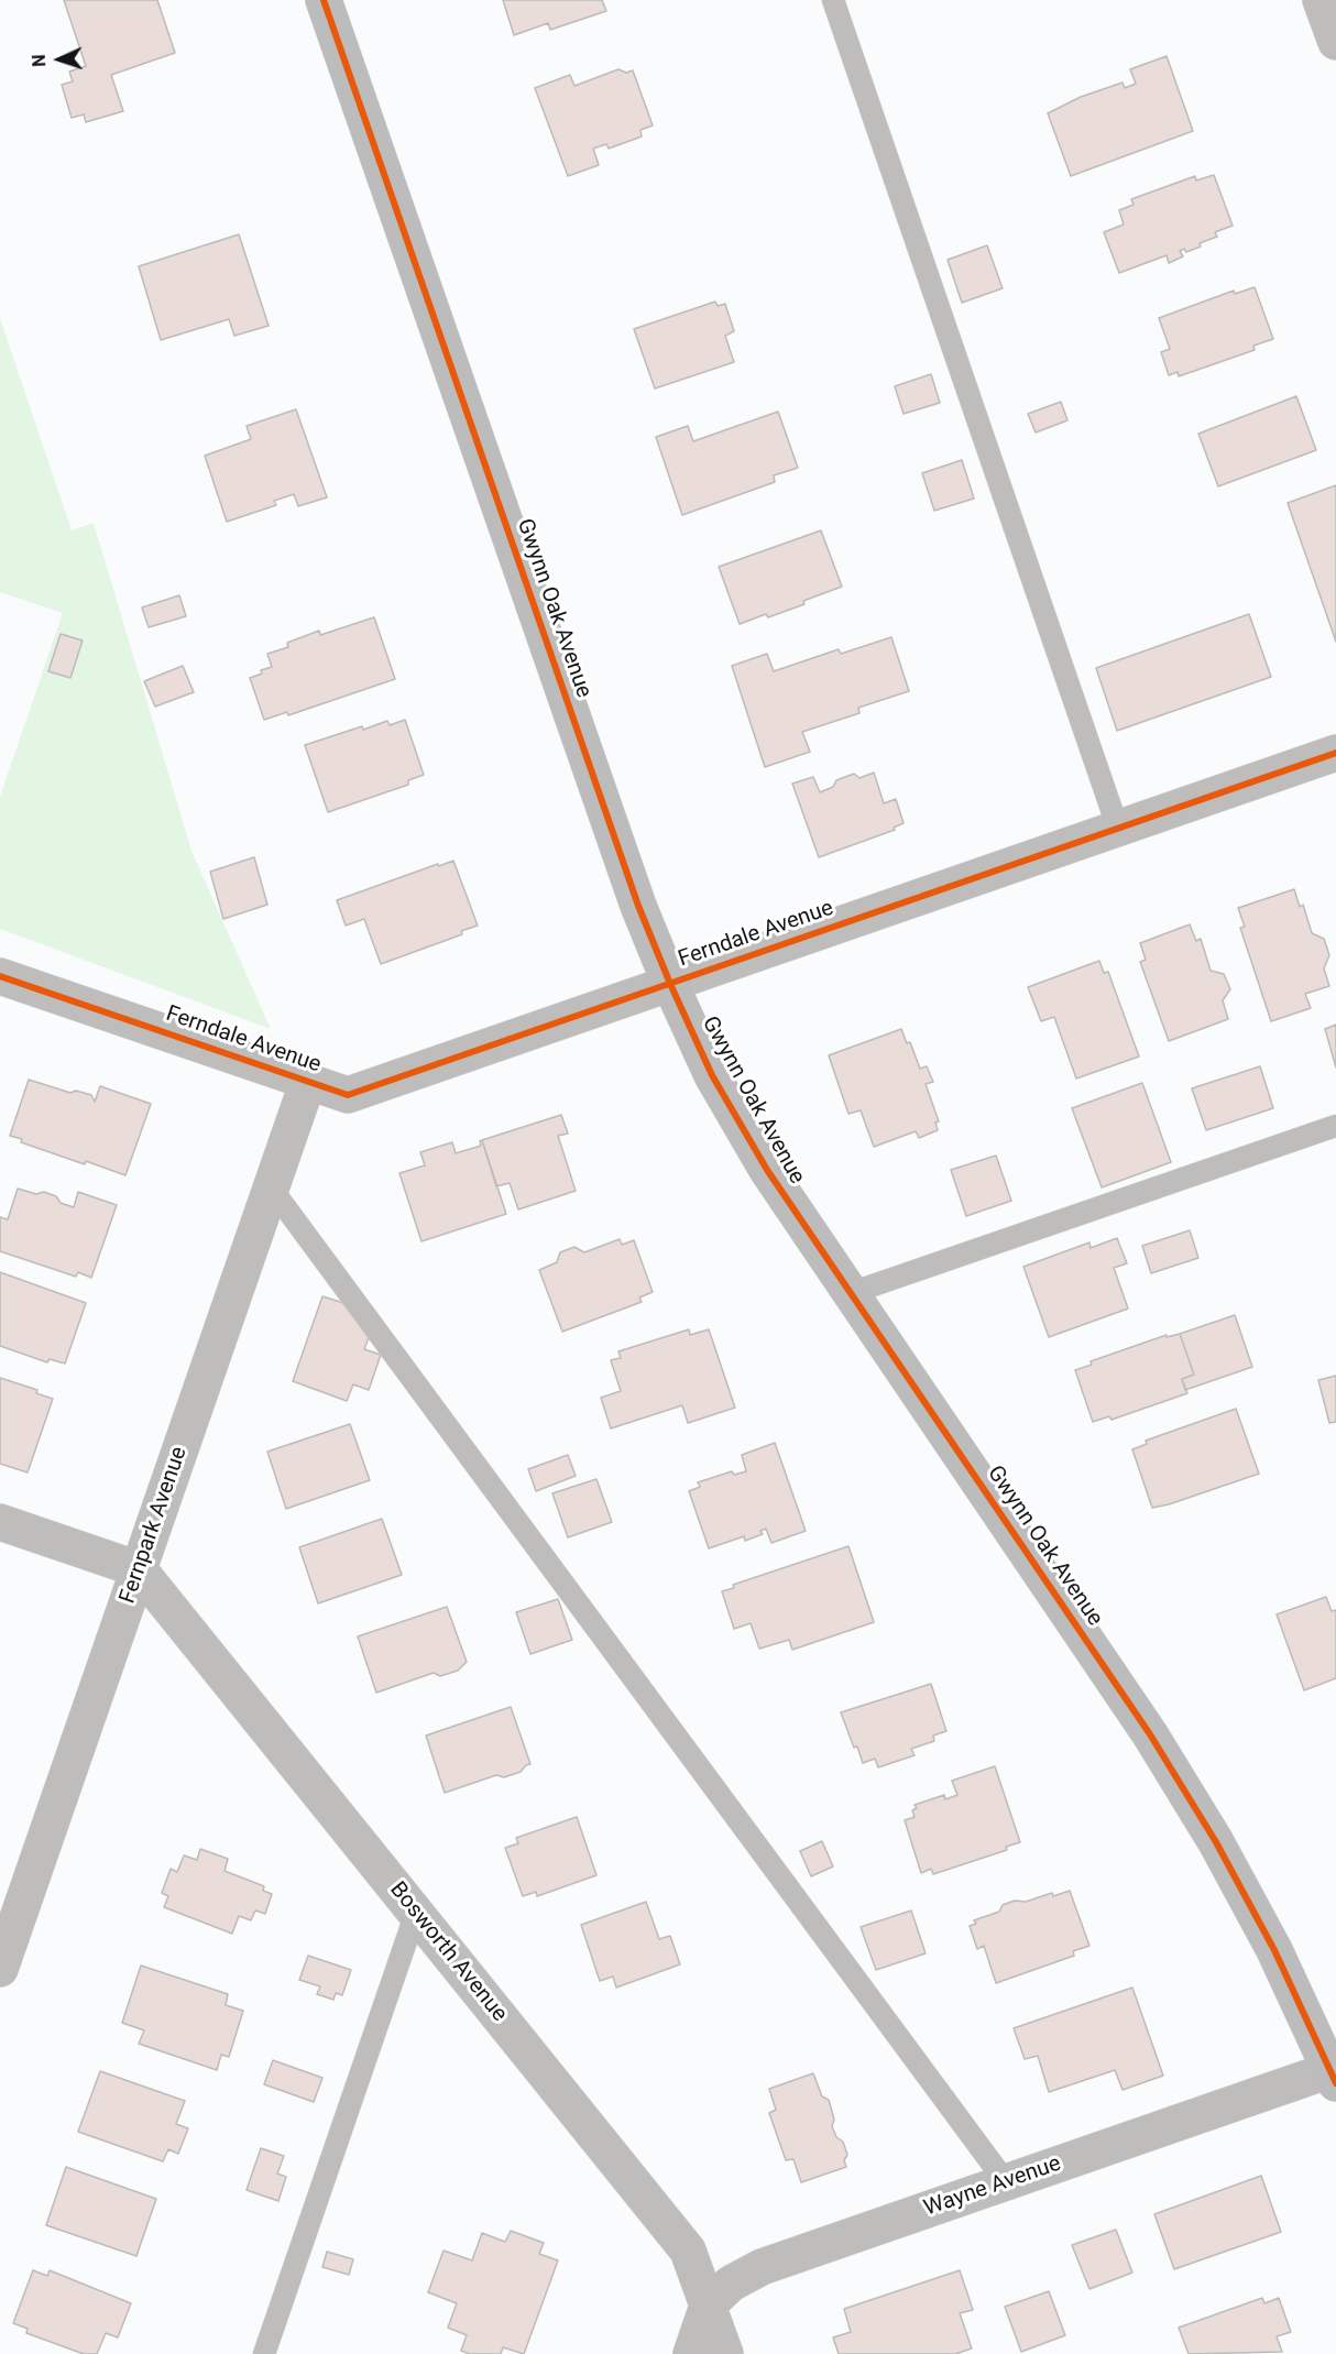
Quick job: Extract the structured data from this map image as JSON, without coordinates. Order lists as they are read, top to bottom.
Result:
{
  "streets": {
    "main road": ["Gwynn Oak Avenue"],
    "street": [
      "Ferndale Avenue",
      "Fernpark Avenue",
      "Bosworth Avenue",
      "Wayne Avenue"
    ]
  },
  "crossings": [
    ["Gwynn Oak Avenue", "Ferndale Avenue"],
    ["Gwynn Oak Avenue", "Wayne Avenue"],
    ["Ferndale Avenue", "Fernpark Avenue"],
    ["Fernpark Avenue", "Bosworth Avenue"],
    ["Bosworth Avenue", "Wayne Avenue"]
  ],
  "north": "left"
}
